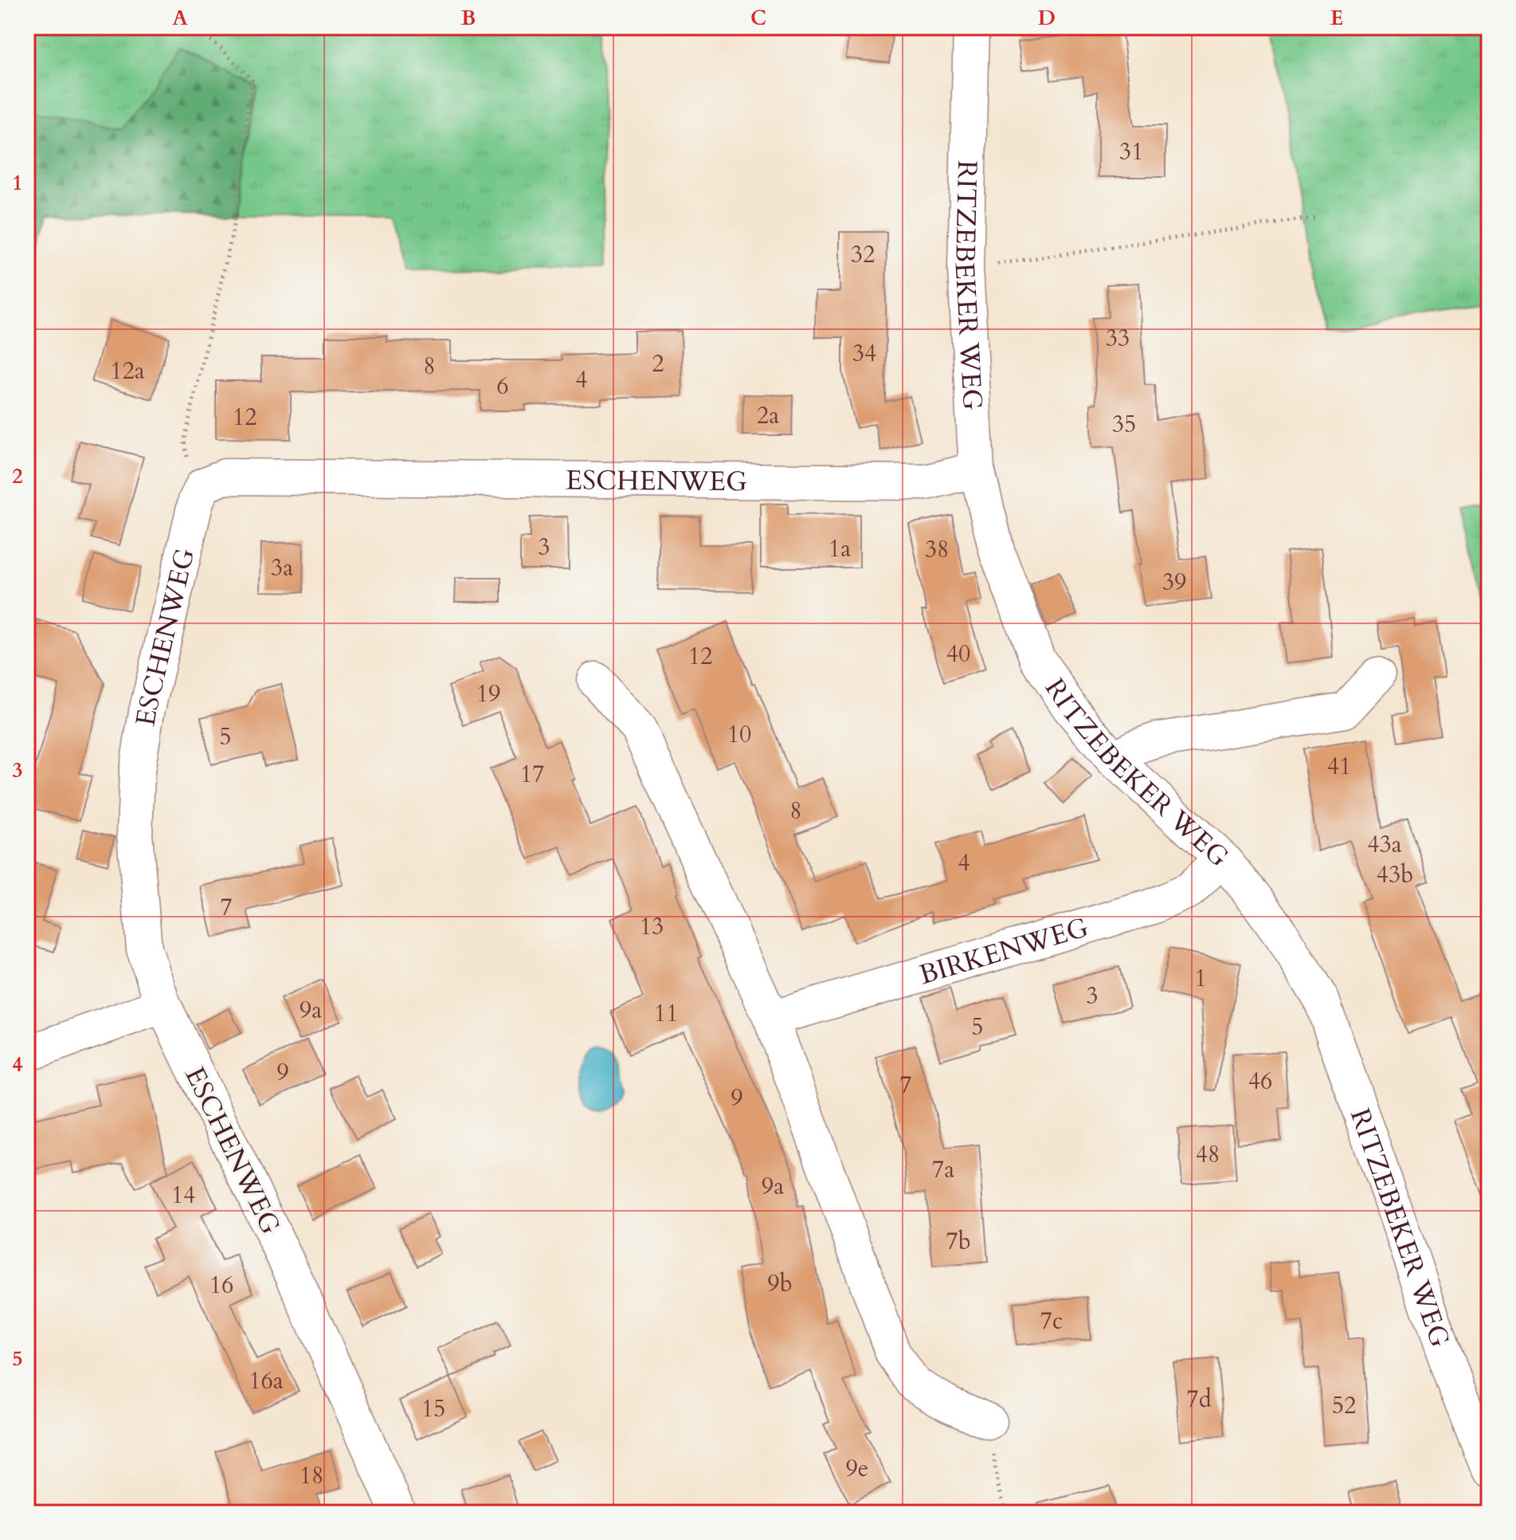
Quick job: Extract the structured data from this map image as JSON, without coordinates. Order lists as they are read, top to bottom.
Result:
{
  "streets": {
    "street": ["RITZEBEKER WEG", "ESCHENWEG", "BIRKENWEG"]
  },
  "crossings": [
    ["RITZEBEKER WEG", "ESCHENWEG"],
    ["RITZEBEKER WEG", "BIRKENWEG"]
  ],
  "house_numbers": [
    "31",
    "32",
    "33",
    "34",
    "2",
    "8",
    "12a",
    "4",
    "6",
    "2a",
    "12",
    "35",
    "3",
    "1a",
    "38",
    "3a",
    "39",
    "40",
    "12",
    "19",
    "10",
    "5",
    "41",
    "17",
    "8",
    "43a",
    "4",
    "43b",
    "7",
    "13",
    "1",
    "3",
    "9a",
    "11",
    "5",
    "9",
    "46",
    "7",
    "9",
    "48",
    "7a",
    "9a",
    "14",
    "7b",
    "9b",
    "16",
    "7c",
    "16a",
    "7d",
    "52",
    "15",
    "9e",
    "18"
  ],
  "grid": {
    "columns": [
      "A",
      "B",
      "C",
      "D",
      "E"
    ],
    "rows": [
      "1",
      "2",
      "3",
      "4",
      "5"
    ]
  }
}
